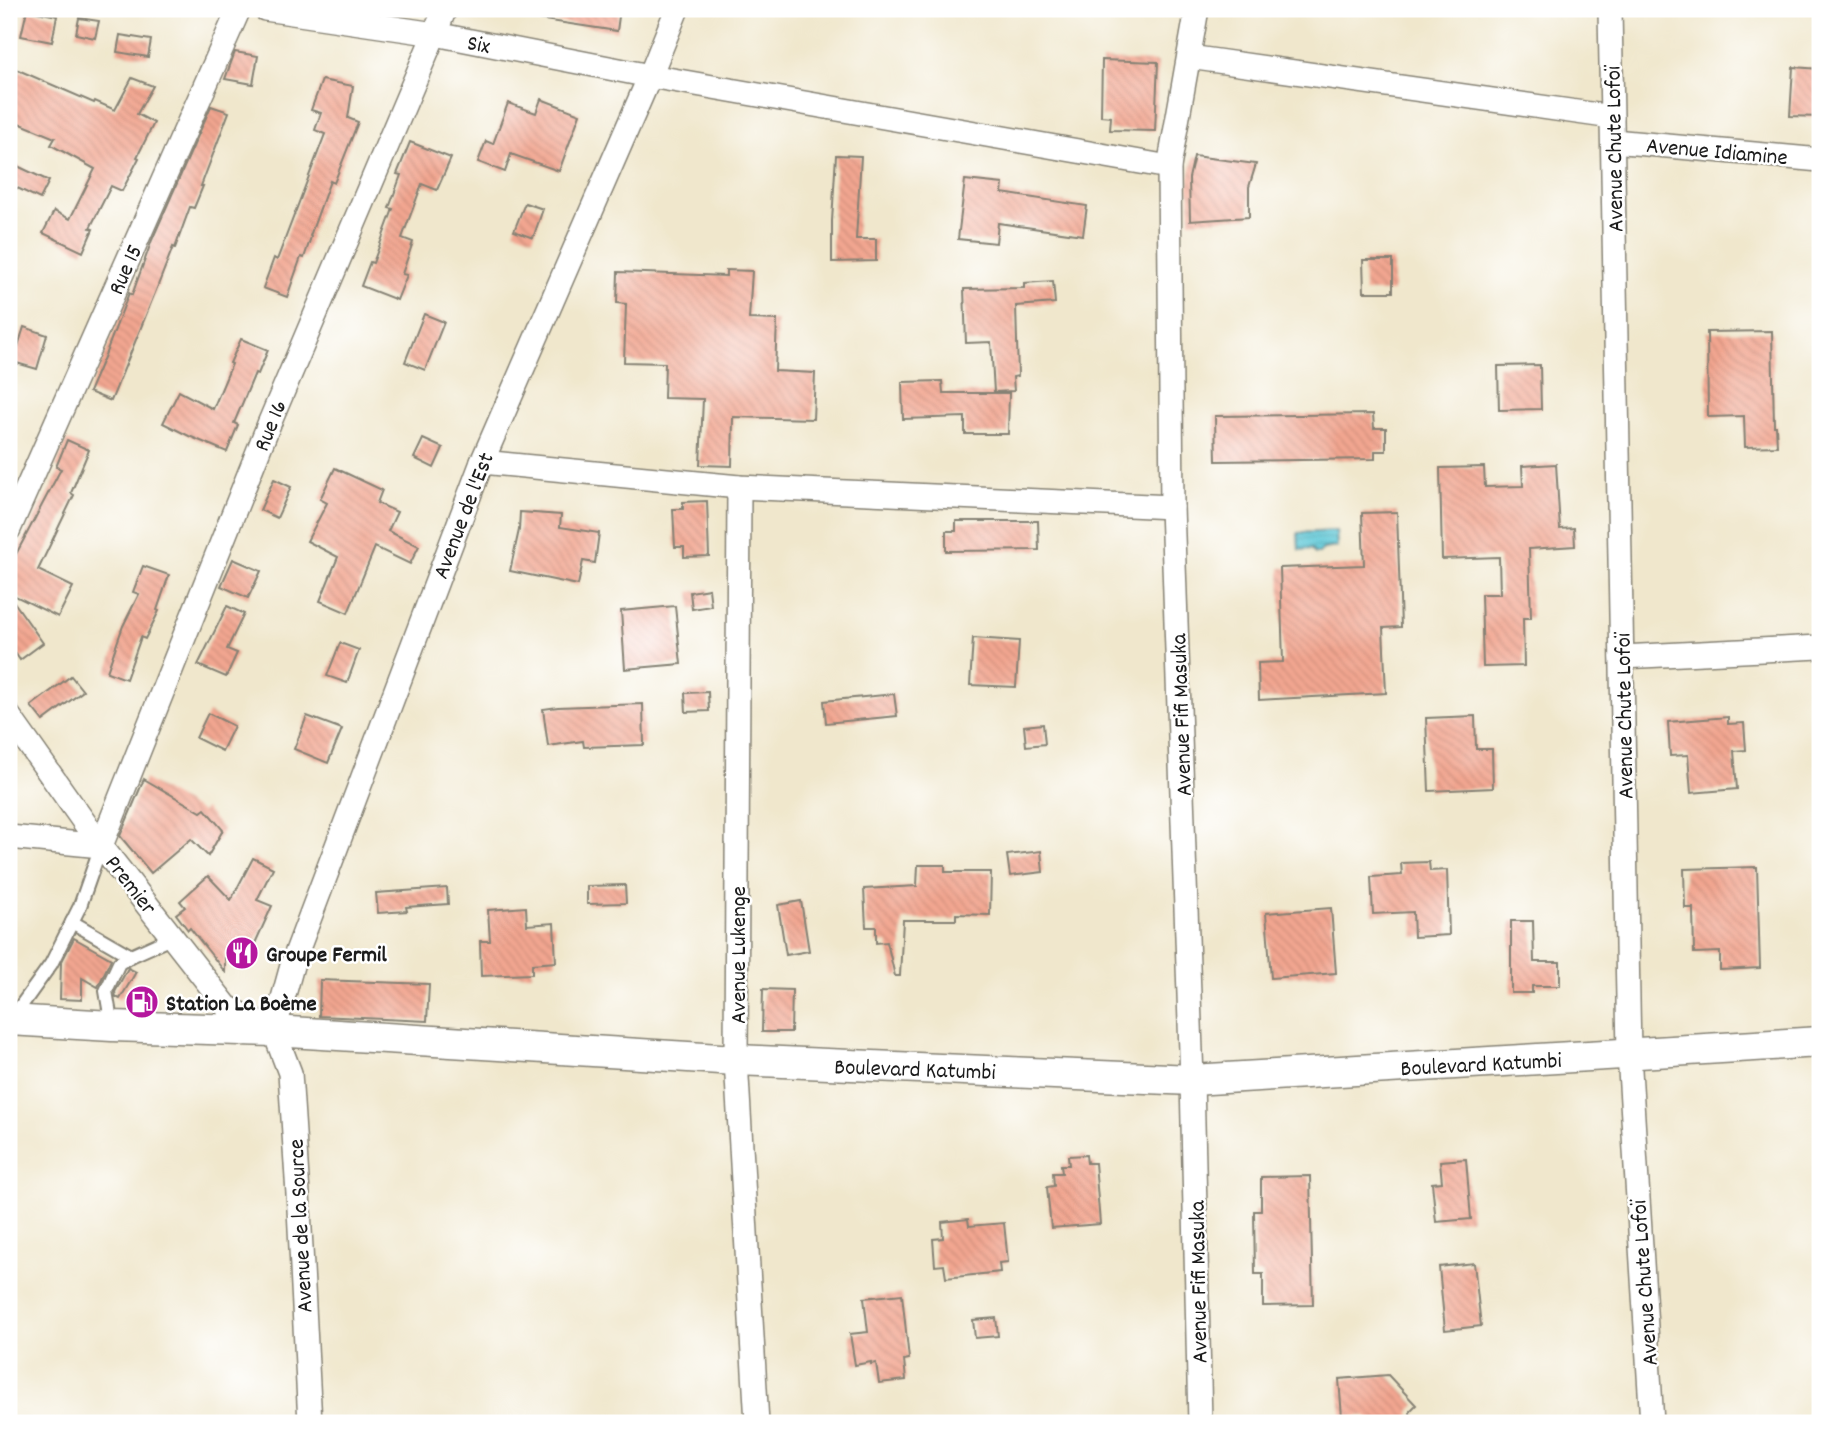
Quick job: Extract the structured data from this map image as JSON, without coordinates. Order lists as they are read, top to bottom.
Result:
{
  "streets": {
    "street": [
      "Six",
      "Avenue Chute Lofoï",
      "Avenue Idiamine",
      "Rue 15",
      "Rue 16",
      "Avenue de l'Est",
      "Avenue Fifi Masuka",
      "Premier",
      "Avenue Lukenge",
      "Boulevard Katumbi",
      "Avenue de la Source"
    ]
  },
  "crossings": [
    ["Six", "Rue 16"],
    ["Six", "Avenue de l'Est"],
    ["Six", "Avenue Fifi Masuka"],
    ["Avenue Chute Lofoï", "Avenue Idiamine"],
    ["Avenue Chute Lofoï", "Boulevard Katumbi"],
    ["Rue 16", "Premier"],
    ["Avenue de l'Est", "Premier"],
    ["Avenue de l'Est", "Boulevard Katumbi"],
    ["Avenue de l'Est", "Avenue de la Source"],
    ["Avenue Fifi Masuka", "Boulevard Katumbi"],
    ["Premier", "Boulevard Katumbi"],
    ["Premier", "Avenue de la Source"],
    ["Avenue Lukenge", "Boulevard Katumbi"],
    ["Boulevard Katumbi", "Avenue de la Source"]
  ],
  "places": {
    "restaurant": ["Groupe Fermil"],
    "fuel station": ["Station La Boème"]
  }
}
